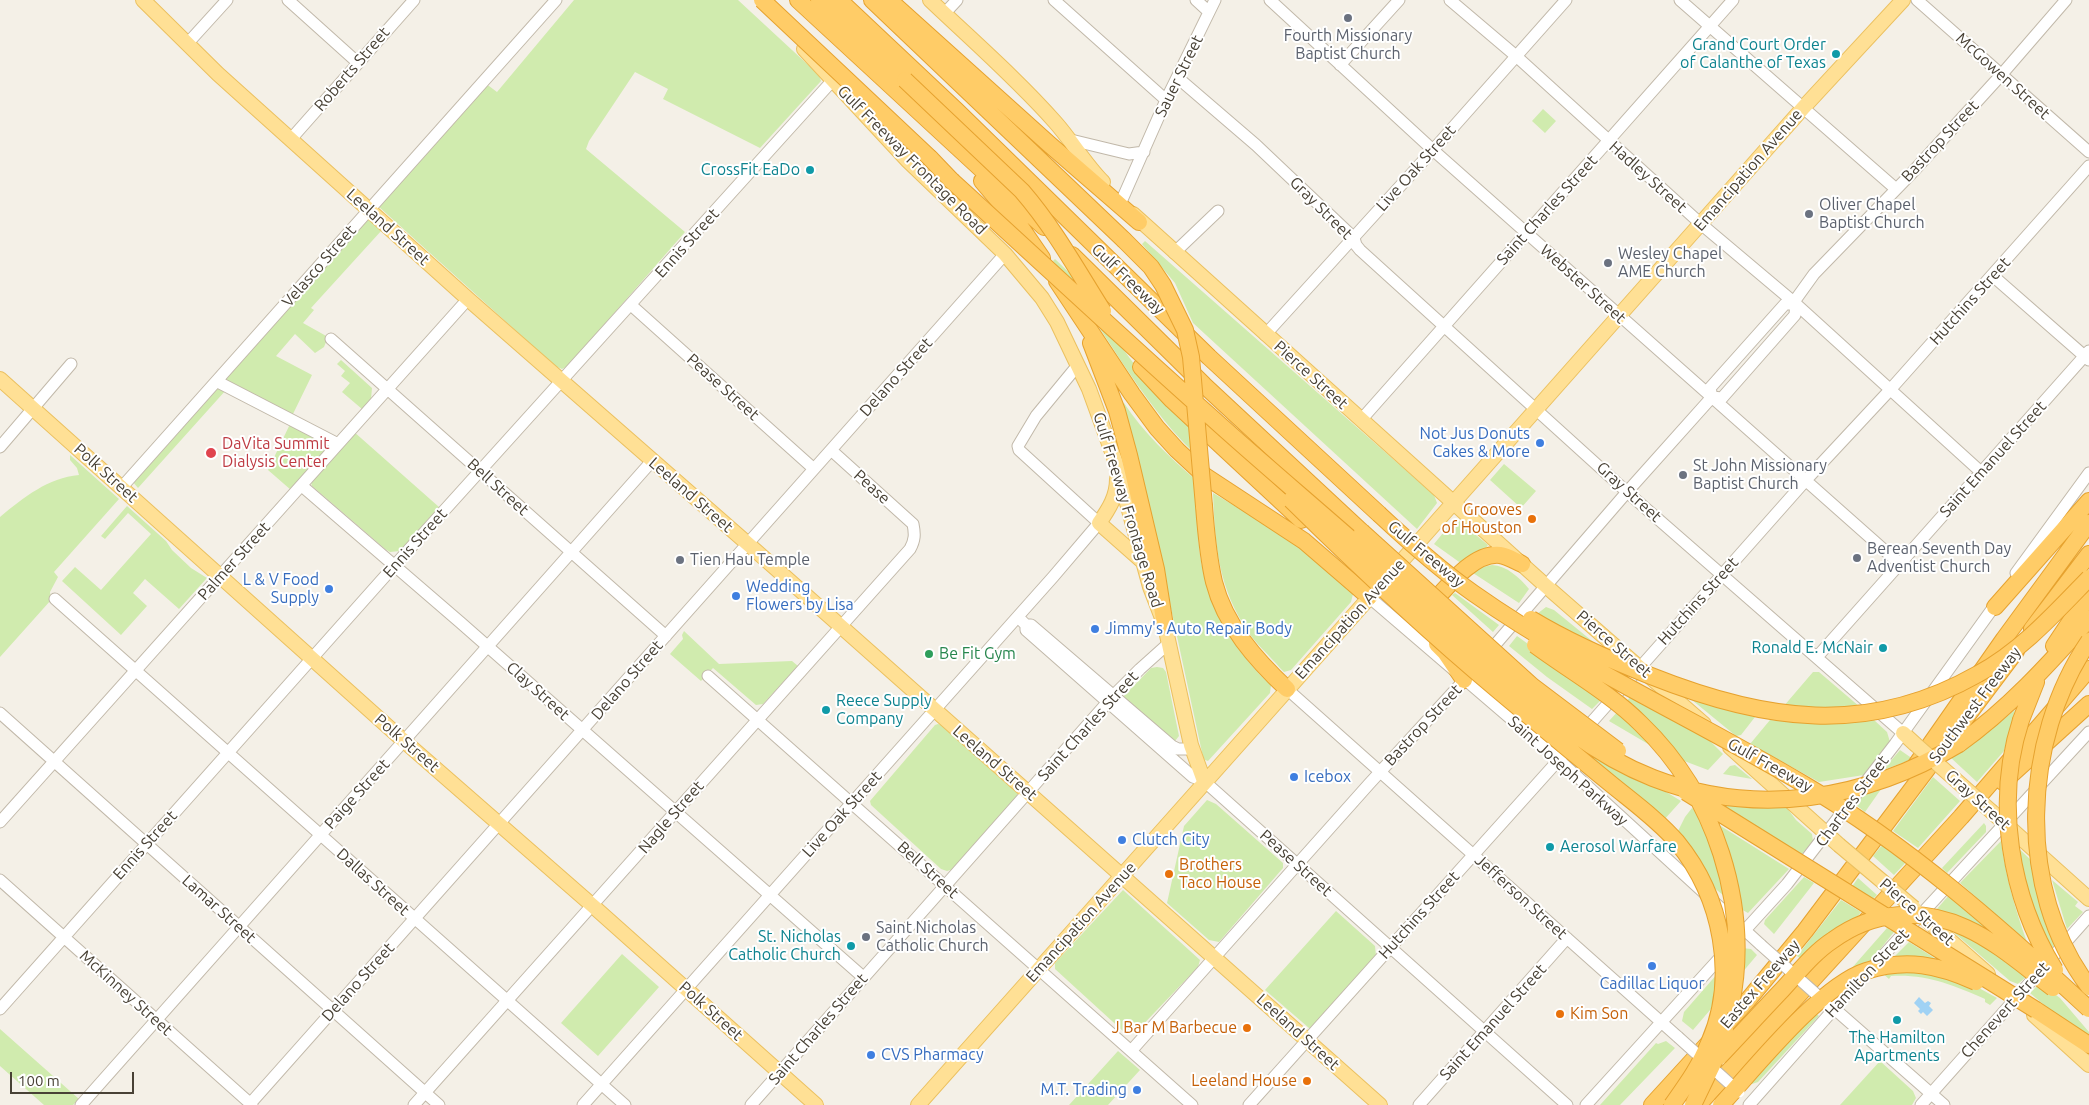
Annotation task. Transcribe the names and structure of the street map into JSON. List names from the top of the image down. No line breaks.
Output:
{"streets":{"highway":["Gulf Freeway","Southwest Freeway","Eastex Freeway"],"main road":["Gulf Freeway Frontage Road","Emancipation Avenue","Gray Street","Leeland Street","Pierce Street","Polk Street"],"street":["Roberts Street","Sauer Street","McGowen Street","Bastrop Street","Live Oak Street","Hadley Street","Saint Charles Street","Ennis Street","Velasco Street","Webster Street","Hutchins Street","Delano Street","Pease Street","Saint Emanuel Street","Bell Street","Pease","Palmer Street","Clay Street","Saint Joseph Parkway","Paige Street","Chartres Street","Nagle Street","Dallas Street","Jefferson Street","Lamar Street","Hamilton Street","McKinney Street","Chenevert Street"]},"crossings":[["Roberts Street","Leeland Street"],["Sauer Street","Gray Street"],["McGowen Street","Bastrop Street"],["Bastrop Street","Hadley Street"],["Bastrop Street","Gray Street"],["Bastrop Street","Leeland Street"],["Bastrop Street","Webster Street"],["Bastrop Street","Pierce Street"],["Bastrop Street","Pease Street"],["Bastrop Street","Bell Street"],["Bastrop Street","Saint Joseph Parkway"],["Bastrop Street","Jefferson Street"],["Gulf Freeway Frontage Road","Emancipation Avenue"],["Gulf Freeway Frontage Road","Saint Charles Street"],["Gulf Freeway Frontage Road","Ennis Street"],["Gulf Freeway Frontage Road","Delano Street"],["Gulf Freeway Frontage Road","Pease Street"],["Live Oak Street","Hadley Street"],["Live Oak Street","Gray Street"],["Live Oak Street","Leeland Street"],["Live Oak Street","Webster Street"],["Live Oak Street","Pierce Street"],["Live Oak Street","Pease Street"],["Live Oak Street","Polk Street"],["Live Oak Street","Bell Street"],["Live Oak Street","Clay Street"],["Live Oak Street","Dallas Street"],["Emancipation Avenue","Hadley Street"],["Emancipation Avenue","Gray Street"],["Emancipation Avenue","Leeland Street"],["Emancipation Avenue","Gulf Freeway"],["Emancipation Avenue","Webster Street"],["Emancipation Avenue","Pierce Street"],["Emancipation Avenue","Pease Street"],["Emancipation Avenue","Bell Street"],["Emancipation Avenue","Saint Joseph Parkway"],["Emancipation Avenue","Jefferson Street"],["Hadley Street","Saint Charles Street"],["Hadley Street","Hutchins Street"],["Hadley Street","Saint Emanuel Street"],["Gray Street","Saint Charles Street"],["Gray Street","Hutchins Street"],["Gray Street","Saint Emanuel Street"],["Gray Street","Chartres Street"],["Gray Street","Hamilton Street"],["Saint Charles Street","Leeland Street"],["Saint Charles Street","Webster Street"],["Saint Charles Street","Pierce Street"],["Saint Charles Street","Pease Street"],["Saint Charles Street","Polk Street"],["Saint Charles Street","Bell Street"],["Saint Charles Street","Clay Street"],["Leeland Street","Ennis Street"],["Leeland Street","Velasco Street"],["Leeland Street","Hutchins Street"],["Leeland Street","Delano Street"],["Leeland Street","Palmer Street"],["Leeland Street","Paige Street"],["Leeland Street","Nagle Street"],["Ennis Street","Pease Street"],["Ennis Street","Polk Street"],["Ennis Street","Bell Street"],["Ennis Street","Clay Street"],["Ennis Street","Dallas Street"],["Ennis Street","Lamar Street"],["Ennis Street","McKinney Street"],["Velasco Street","Polk Street"],["Gulf Freeway","Saint Joseph Parkway"],["Webster Street","Hutchins Street"],["Webster Street","Saint Emanuel Street"],["Hutchins Street","Pierce Street"],["Hutchins Street","Pease Street"],["Hutchins Street","Saint Joseph Parkway"],["Hutchins Street","Jefferson Street"],["Pierce Street","Chartres Street"],["Pierce Street","Hamilton Street"],["Pierce Street","Chenevert Street"],["Delano Street","Pease Street"],["Delano Street","Polk Street"],["Delano Street","Bell Street"],["Delano Street","Pease"],["Delano Street","Clay Street"],["Delano Street","Dallas Street"],["Delano Street","Lamar Street"],["Delano Street","McKinney Street"],["Pease Street","Saint Emanuel Street"],["Saint Emanuel Street","Jefferson Street"],["Polk Street","Palmer Street"],["Polk Street","Paige Street"],["Polk Street","Nagle Street"],["Bell Street","Palmer Street"],["Bell Street","Paige Street"],["Bell Street","Nagle Street"],["Pease","Nagle Street"],["Palmer Street","Clay Street"],["Palmer Street","Dallas Street"],["Palmer Street","Lamar Street"],["Clay Street","Paige Street"],["Clay Street","Nagle Street"],["Southwest Freeway","Eastex Freeway"],["Saint Joseph Parkway","Chartres Street"],["Saint Joseph Parkway","Hamilton Street"],["Saint Joseph Parkway","Chenevert Street"],["Paige Street","Dallas Street"],["Paige Street","Lamar Street"],["Paige Street","McKinney Street"],["Chartres Street","Jefferson Street"],["Nagle Street","Dallas Street"],["Nagle Street","Lamar Street"],["Jefferson Street","Hamilton Street"]],"places":["Fourth Missionary Baptist Church","Grand Court Order of Calanthe of Texas","CrossFit EaDo","Oliver Chapel Baptist Church","Wesley Chapel AME Church","Not Jus Donuts Cakes & More","DaVita Summit Dialysis Center","St John Missionary Baptist Church","Grooves of Houston","Berean Seventh Day Adventist Church","Tien Hau Temple","L & V Food Supply","Wedding Flowers by Lisa","Jimmy's Auto Repair Body","Ronald E. McNair","Be Fit Gym","Reece Supply Company","Icebox","Clutch City","Aerosol Warfare","Brothers Taco House","Saint Nicholas Catholic Church","St. Nicholas Catholic Church","Cadillac Liquor","Kim Son","The Hamilton Apartments","J Bar M Barbecue","CVS Pharmacy","Leeland House","M.T. Trading"],"scale_bar":"100 m"}
